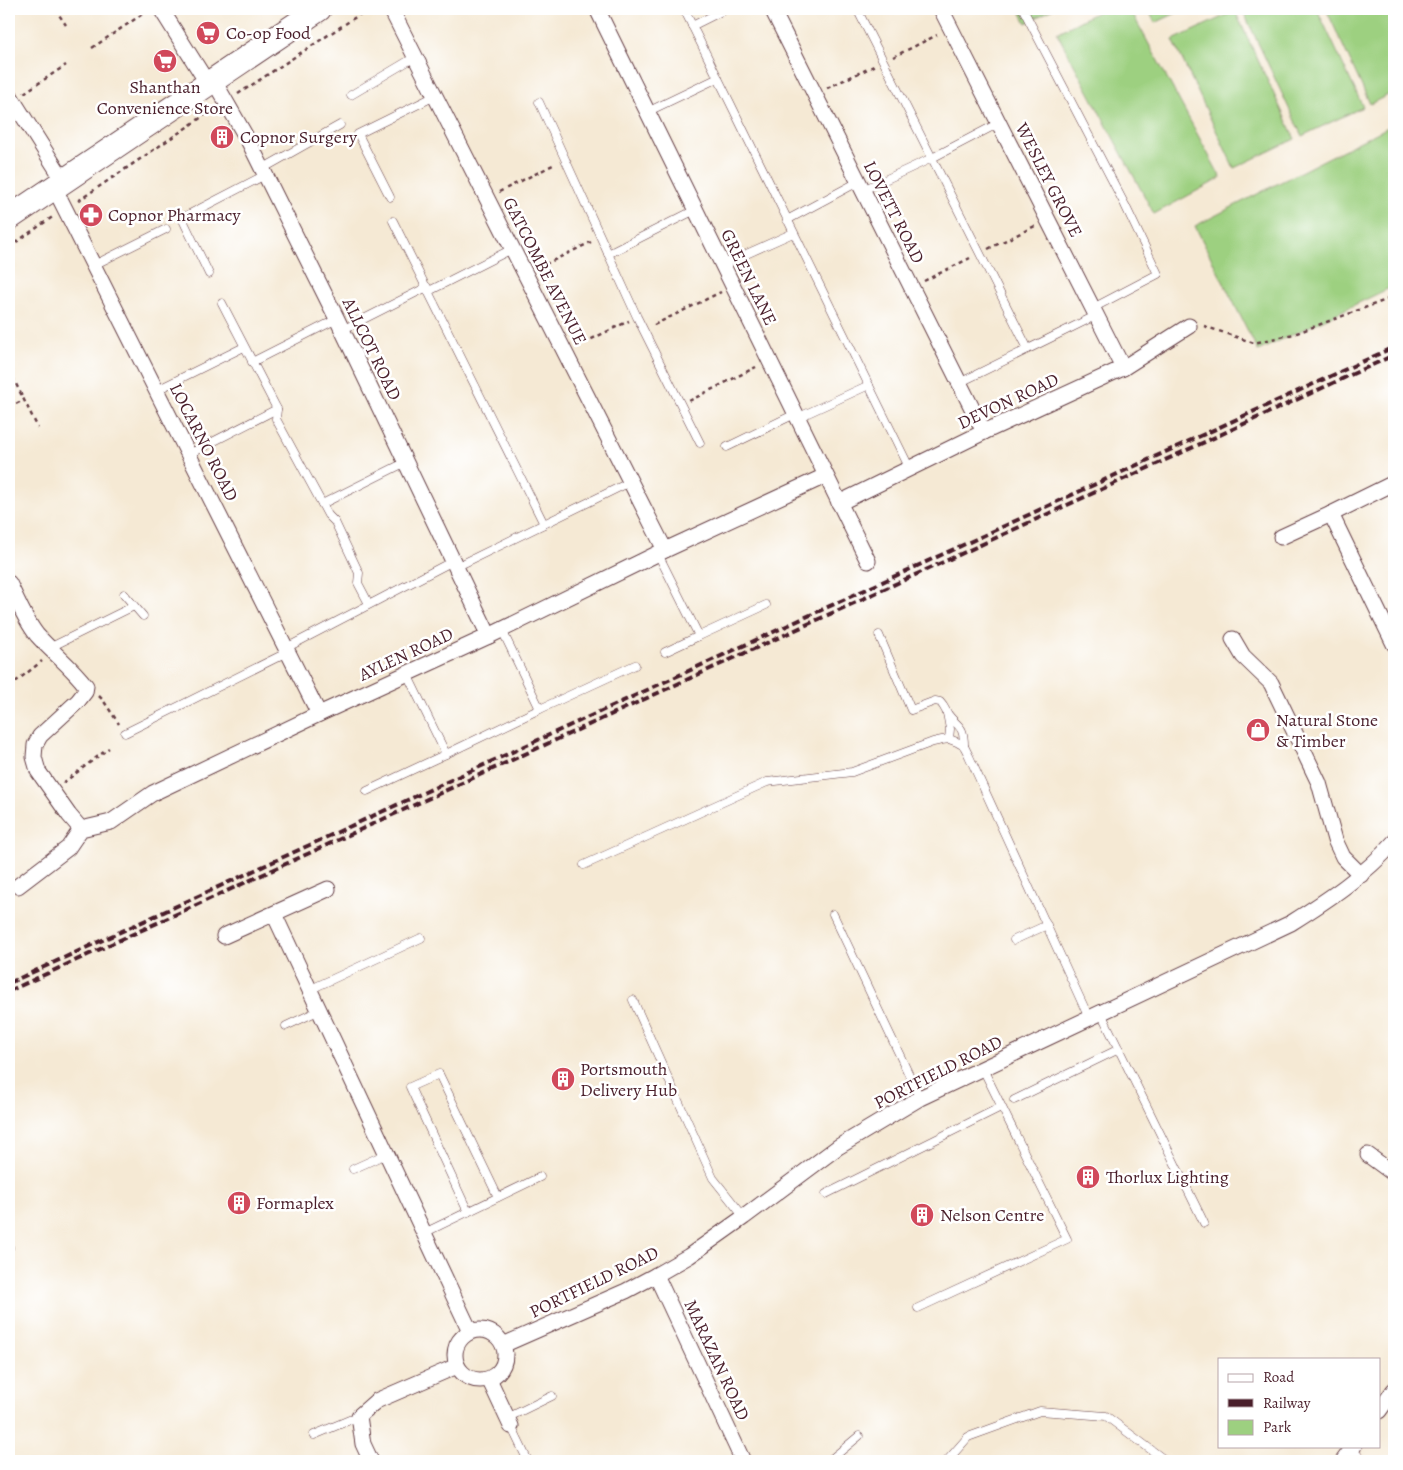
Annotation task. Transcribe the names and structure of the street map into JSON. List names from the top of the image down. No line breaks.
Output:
{"streets":{"street":["WESLEY GROVE","LOVETT ROAD","GATCOMBE AVENUE","GREEN LANE","ALLCOT ROAD","DEVON ROAD","LOCARNO ROAD","AYLEN ROAD","PORTFIELD ROAD","MARAZAN ROAD"]},"crossings":[["WESLEY GROVE","DEVON ROAD"],["LOVETT ROAD","DEVON ROAD"],["GATCOMBE AVENUE","AYLEN ROAD"],["GREEN LANE","DEVON ROAD"],["GREEN LANE","AYLEN ROAD"],["ALLCOT ROAD","AYLEN ROAD"],["LOCARNO ROAD","AYLEN ROAD"],["PORTFIELD ROAD","MARAZAN ROAD"]],"places":{"supermarket":["Co-op Food","Shanthan Convenience Store"],"building":["Copnor Surgery","Portsmouth Delivery Hub","Thorlux Lighting","Formaplex","Nelson Centre"],"pharmacy":["Copnor Pharmacy"],"shop":["Natural Stone & Timber"]},"legend":["Road","Railway","Park"]}
